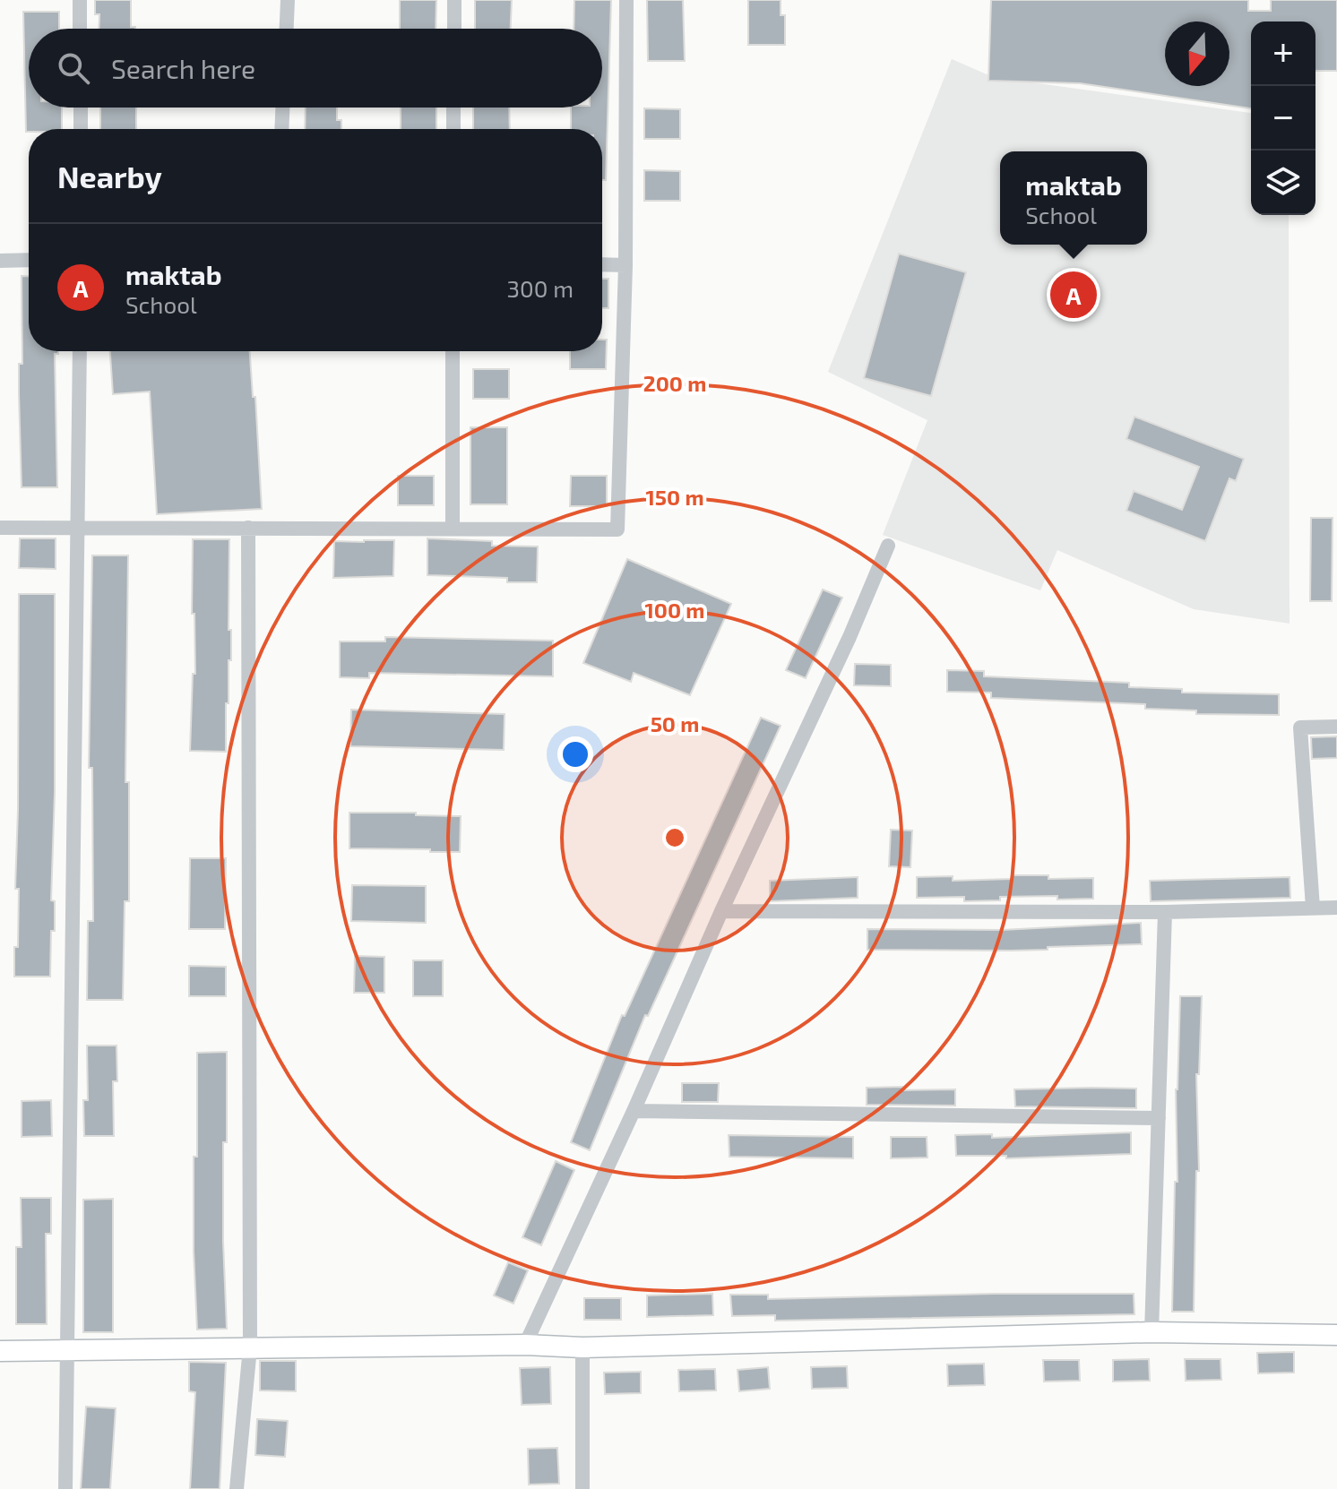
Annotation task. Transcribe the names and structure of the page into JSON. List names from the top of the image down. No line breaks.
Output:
{"north":"bottom","page":{"map_buttons":["+","−"],"search":"Search here","heading":"Nearby","popup":["maktab","School"],"list":[{"mark":"A","name":"maktab","note":"School","value":"300 m"}],"pins":"A"},"rings":["200 m","150 m","100 m","50 m"]}
